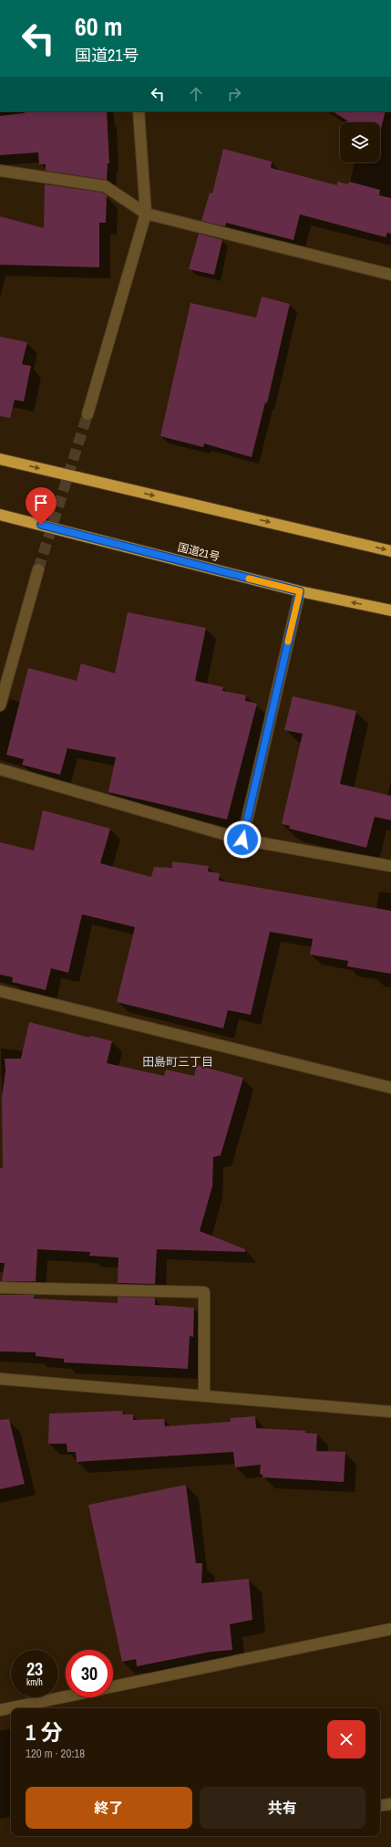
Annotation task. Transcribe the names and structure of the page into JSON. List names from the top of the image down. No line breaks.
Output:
{"streets":{"highway":["国道21号"]},"districts":["田島町三丁目"],"page":{"turn":["60 m","国道21号"],"speed":"23 km/h","limit":"30","heading":["1 分","120 m · 20:18"],"buttons":["終了","共有"]}}
